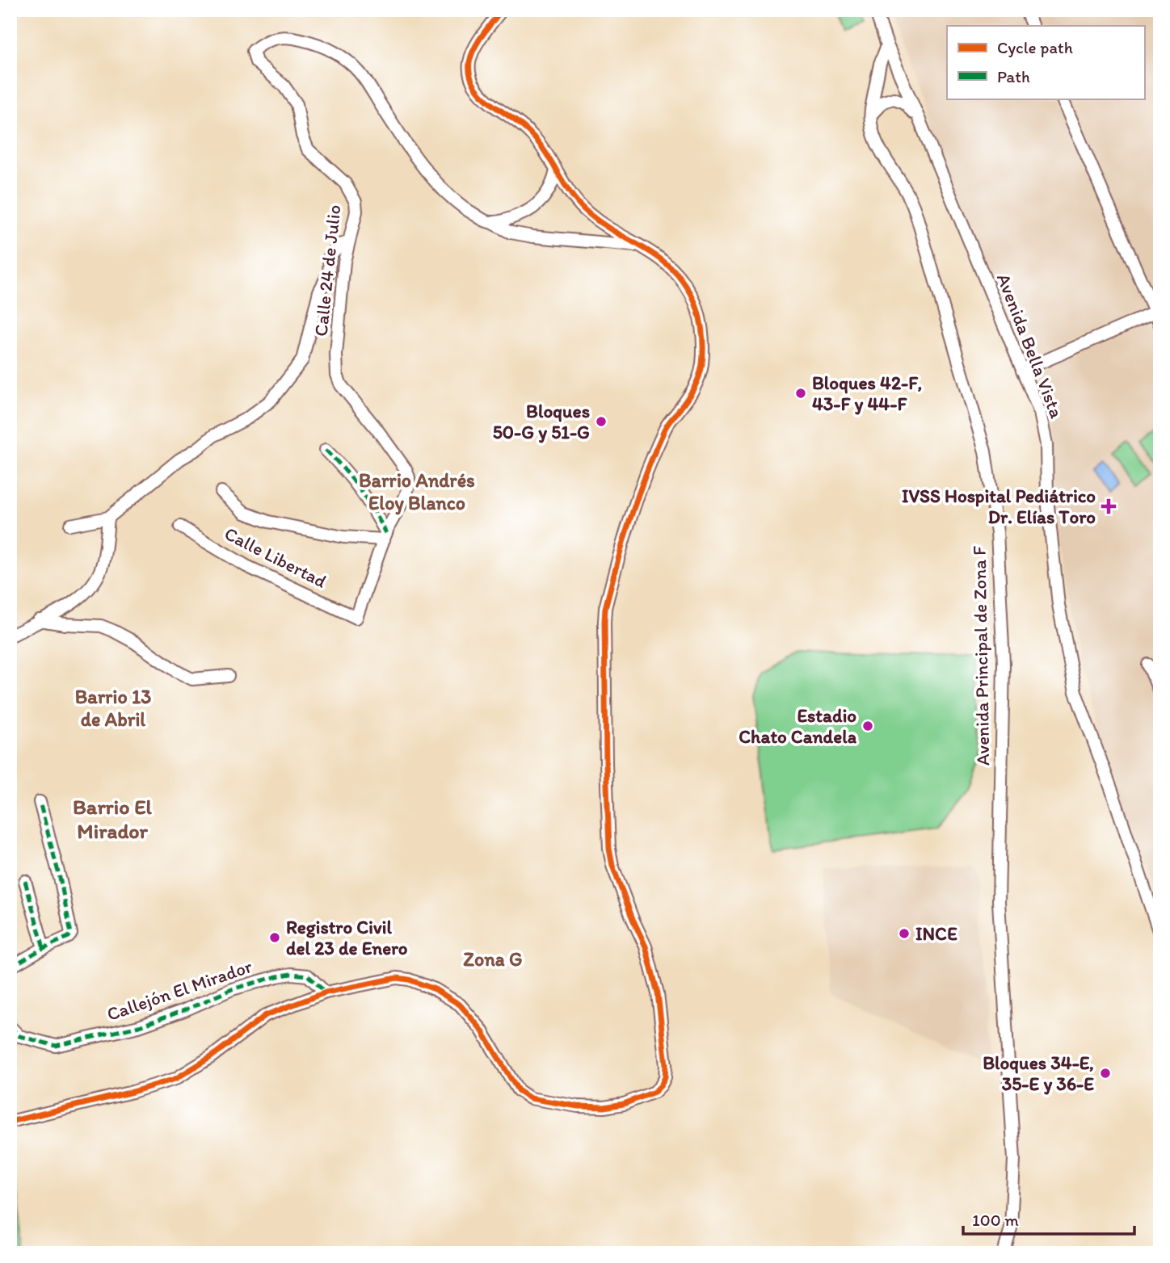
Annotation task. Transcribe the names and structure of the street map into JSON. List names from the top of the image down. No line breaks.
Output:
{"streets":{"street":["Calle 24 de Julio","Avenida Bella Vista","Calle Libertad","Avenida Principal de Zona F","Callejón El Mirador"]},"crossings":[["Calle 24 de Julio","Calle Libertad"],["Avenida Bella Vista","Avenida Principal de Zona F"]],"districts":["Barrio Andrés Eloy Blanco","Barrio 13 de Abril","Barrio El Mirador","Zona G"],"places":{"other":["Bloques 42-F, 43-F y 44-F","Bloques 50-G y 51-G","Estadio Chato Candela","INCE","Registro Civil del 23 de Enero","Bloques 34-E, 35-E y 36-E"],"health":["IVSS Hospital Pediátrico Dr. Elías Toro"]},"legend":["Cycle path","Path"],"scale_bar":"100 m"}
